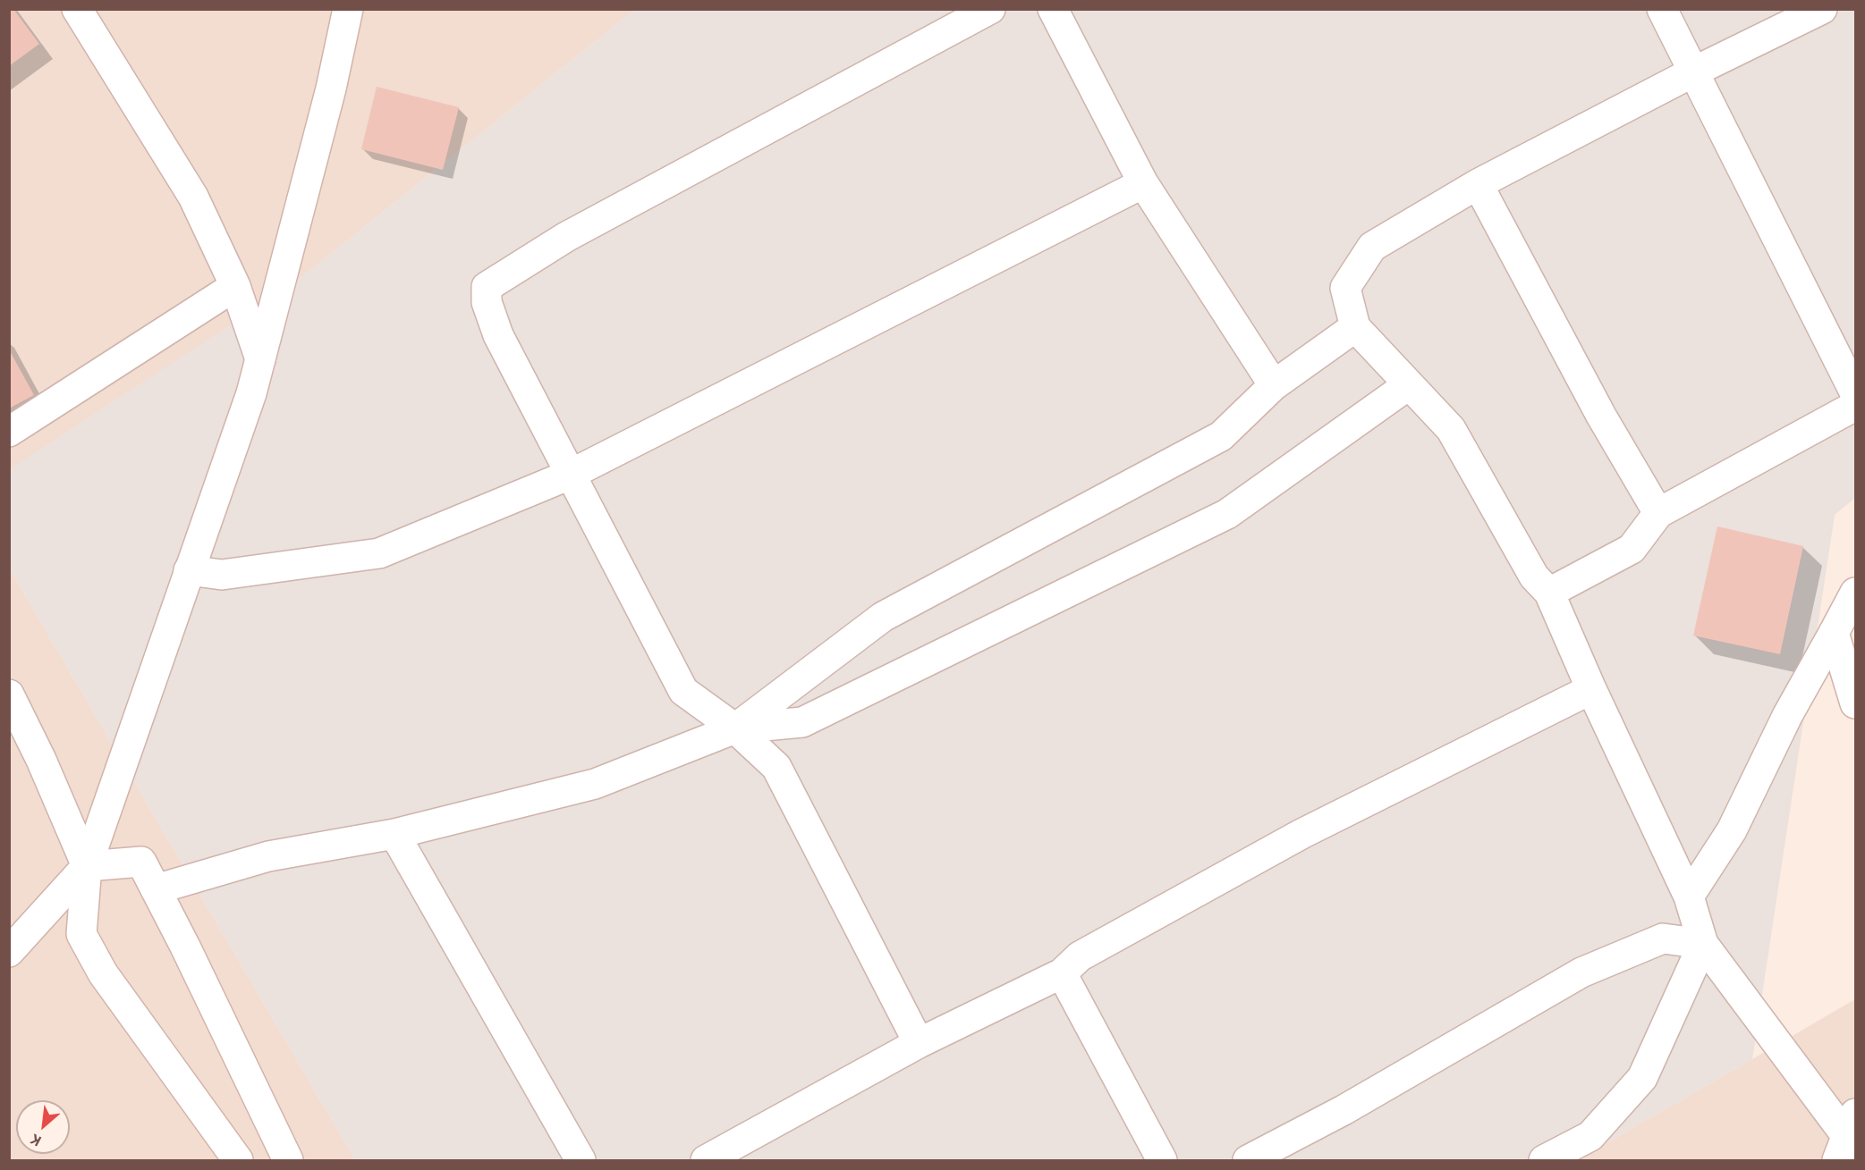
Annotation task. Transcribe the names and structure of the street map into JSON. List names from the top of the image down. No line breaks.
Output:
{"north":"bottom left"}
